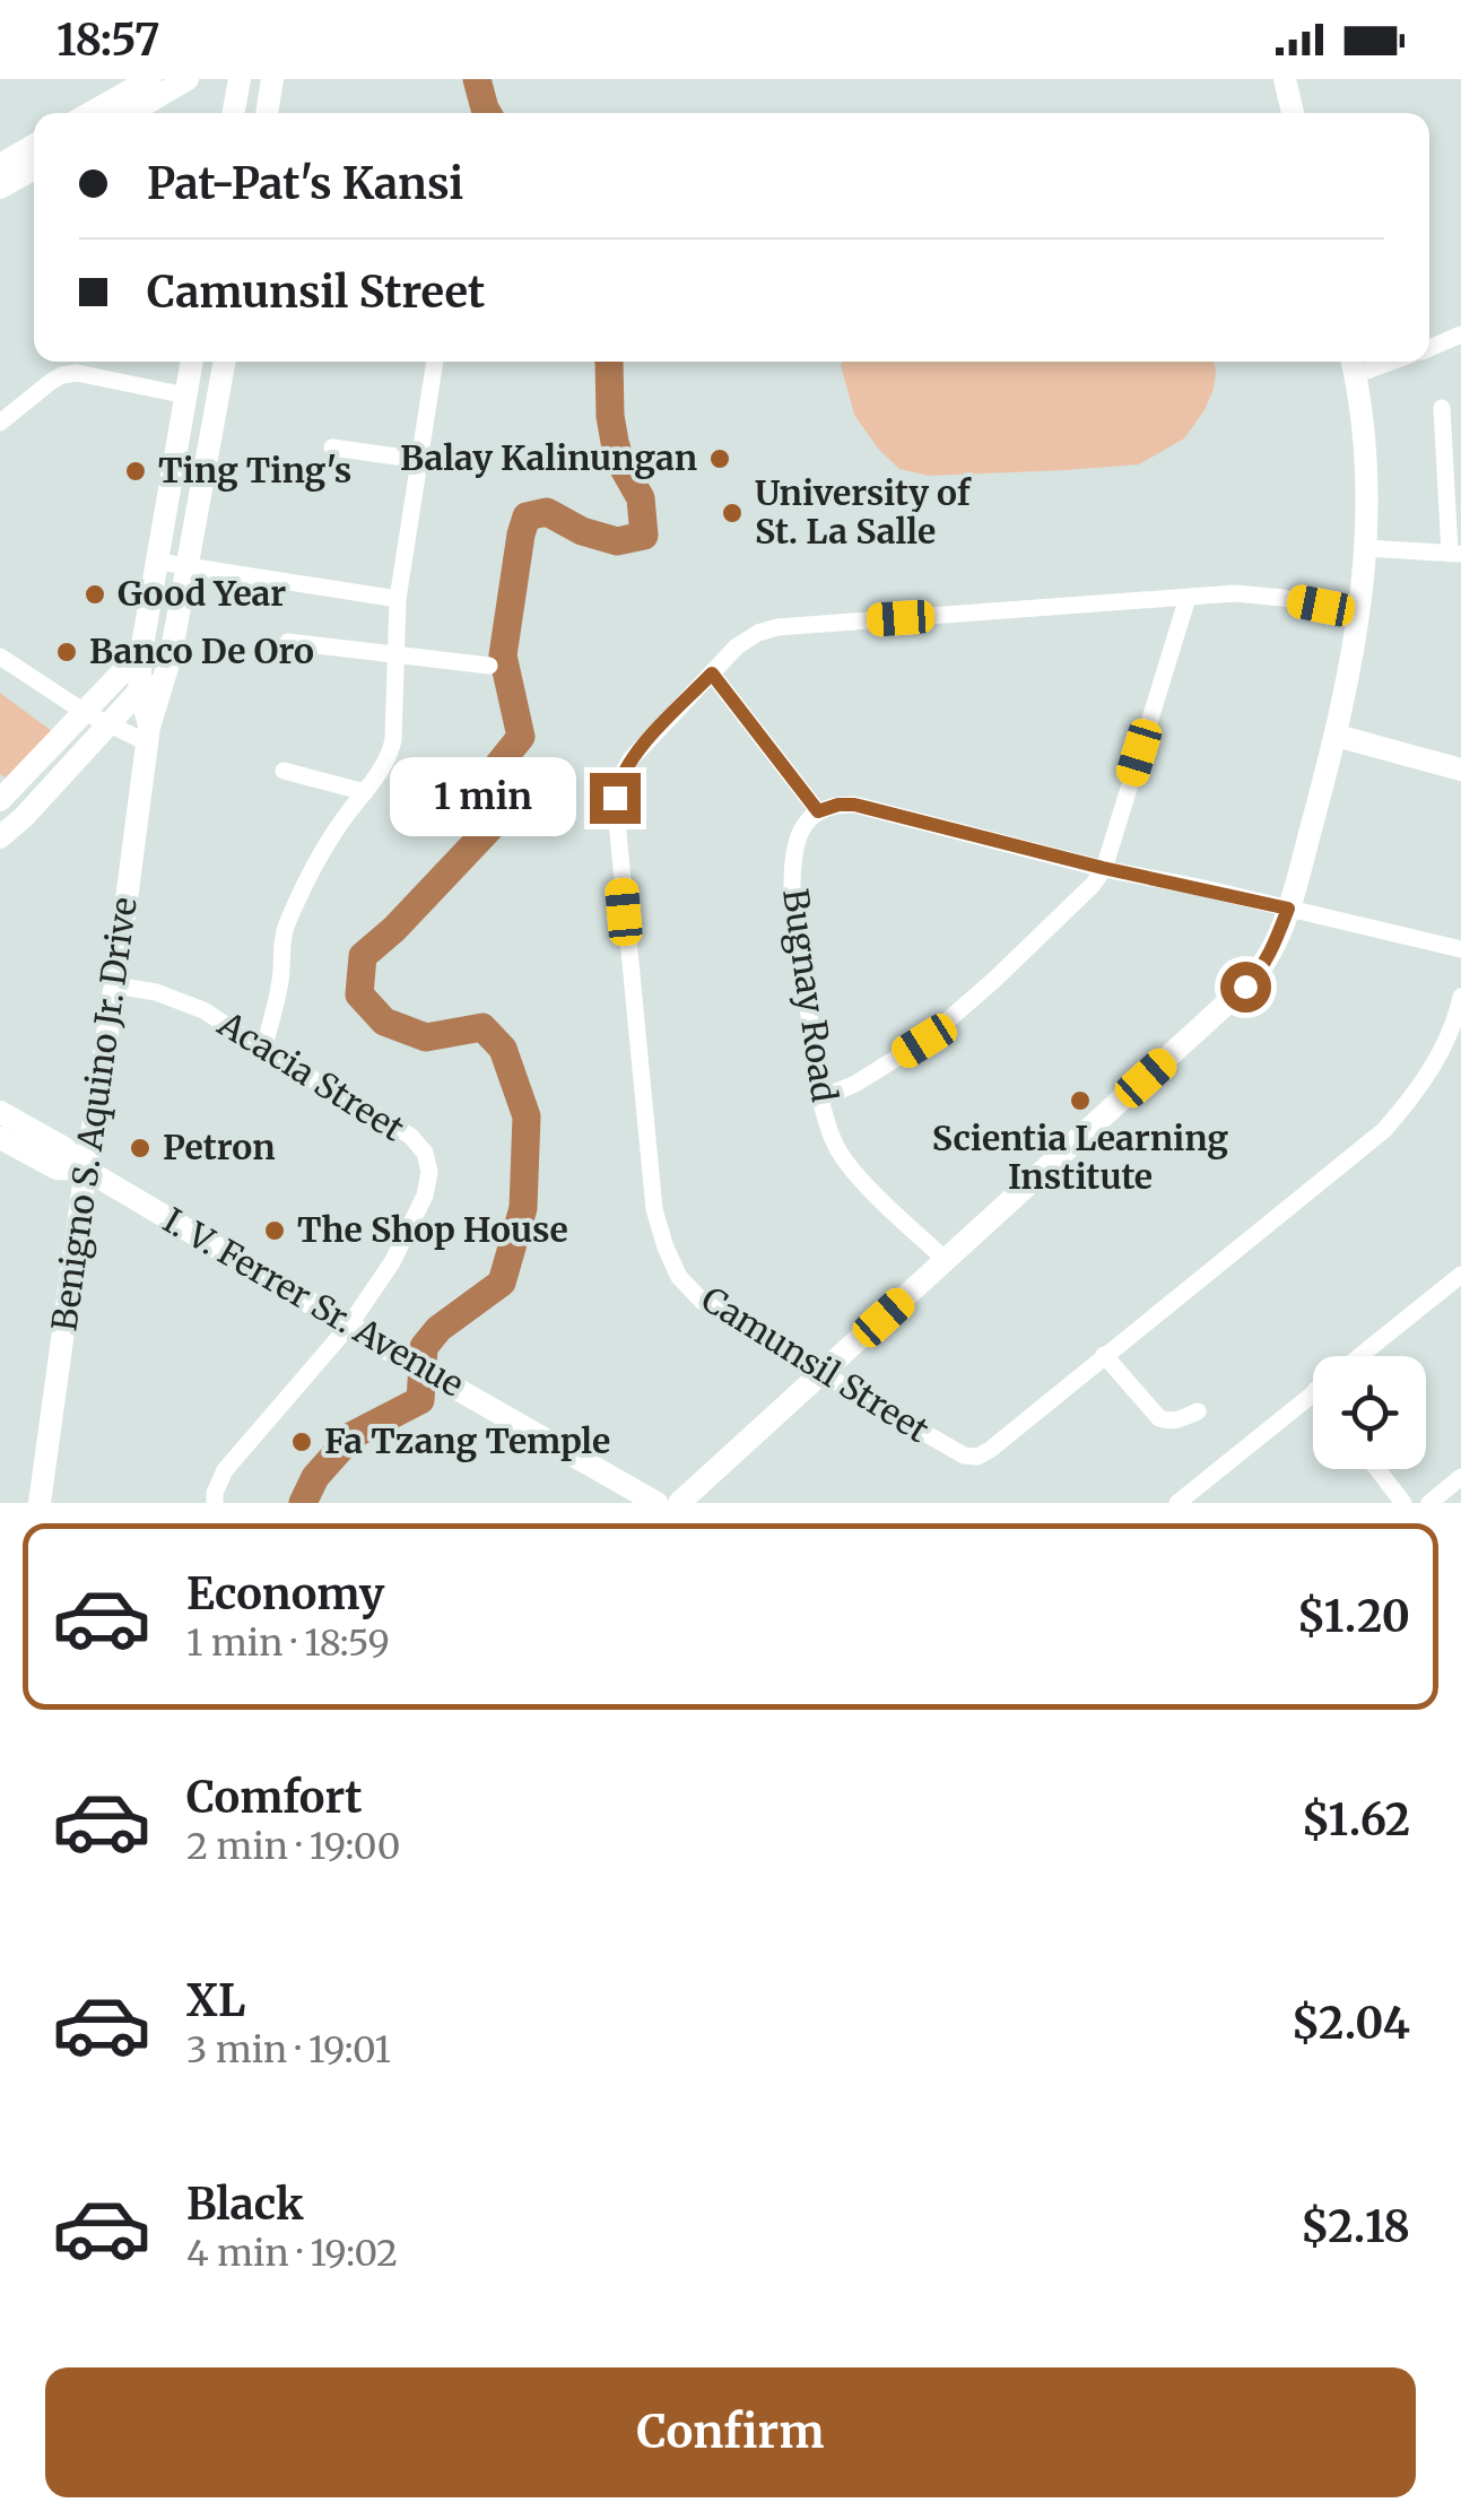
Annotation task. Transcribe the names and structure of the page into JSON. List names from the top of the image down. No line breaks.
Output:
{"streets":{"main road":["Benigno S. Aquino Jr. Drive","I. V. Ferrer Sr. Avenue"],"street":["Bugnay Road","Acacia Street","Camunsil Street"]},"crossings":[["Acacia Street","Benigno S. Aquino Jr. Drive"],["Acacia Street","I. V. Ferrer Sr. Avenue"],["Benigno S. Aquino Jr. Drive","I. V. Ferrer Sr. Avenue"]],"places":["Balay Kalinungan","Ting Ting's","University of St. La Salle","Good Year","Banco De Oro","Scientia Learning Institute","Petron","The Shop House","Fa Tzang Temple"],"page":{"status":"18:57","banner":["Pat-Pat's Kansi","Camunsil Street"],"bubble":"1 min","list":[{"name":"Economy","note":"1 min · 18:59","value":"$1.20"},{"name":"Comfort","note":"2 min · 19:00","value":"$1.62"},{"name":"XL","note":"3 min · 19:01","value":"$2.04"},{"name":"Black","note":"4 min · 19:02","value":"$2.18"}],"buttons":"Confirm"}}
